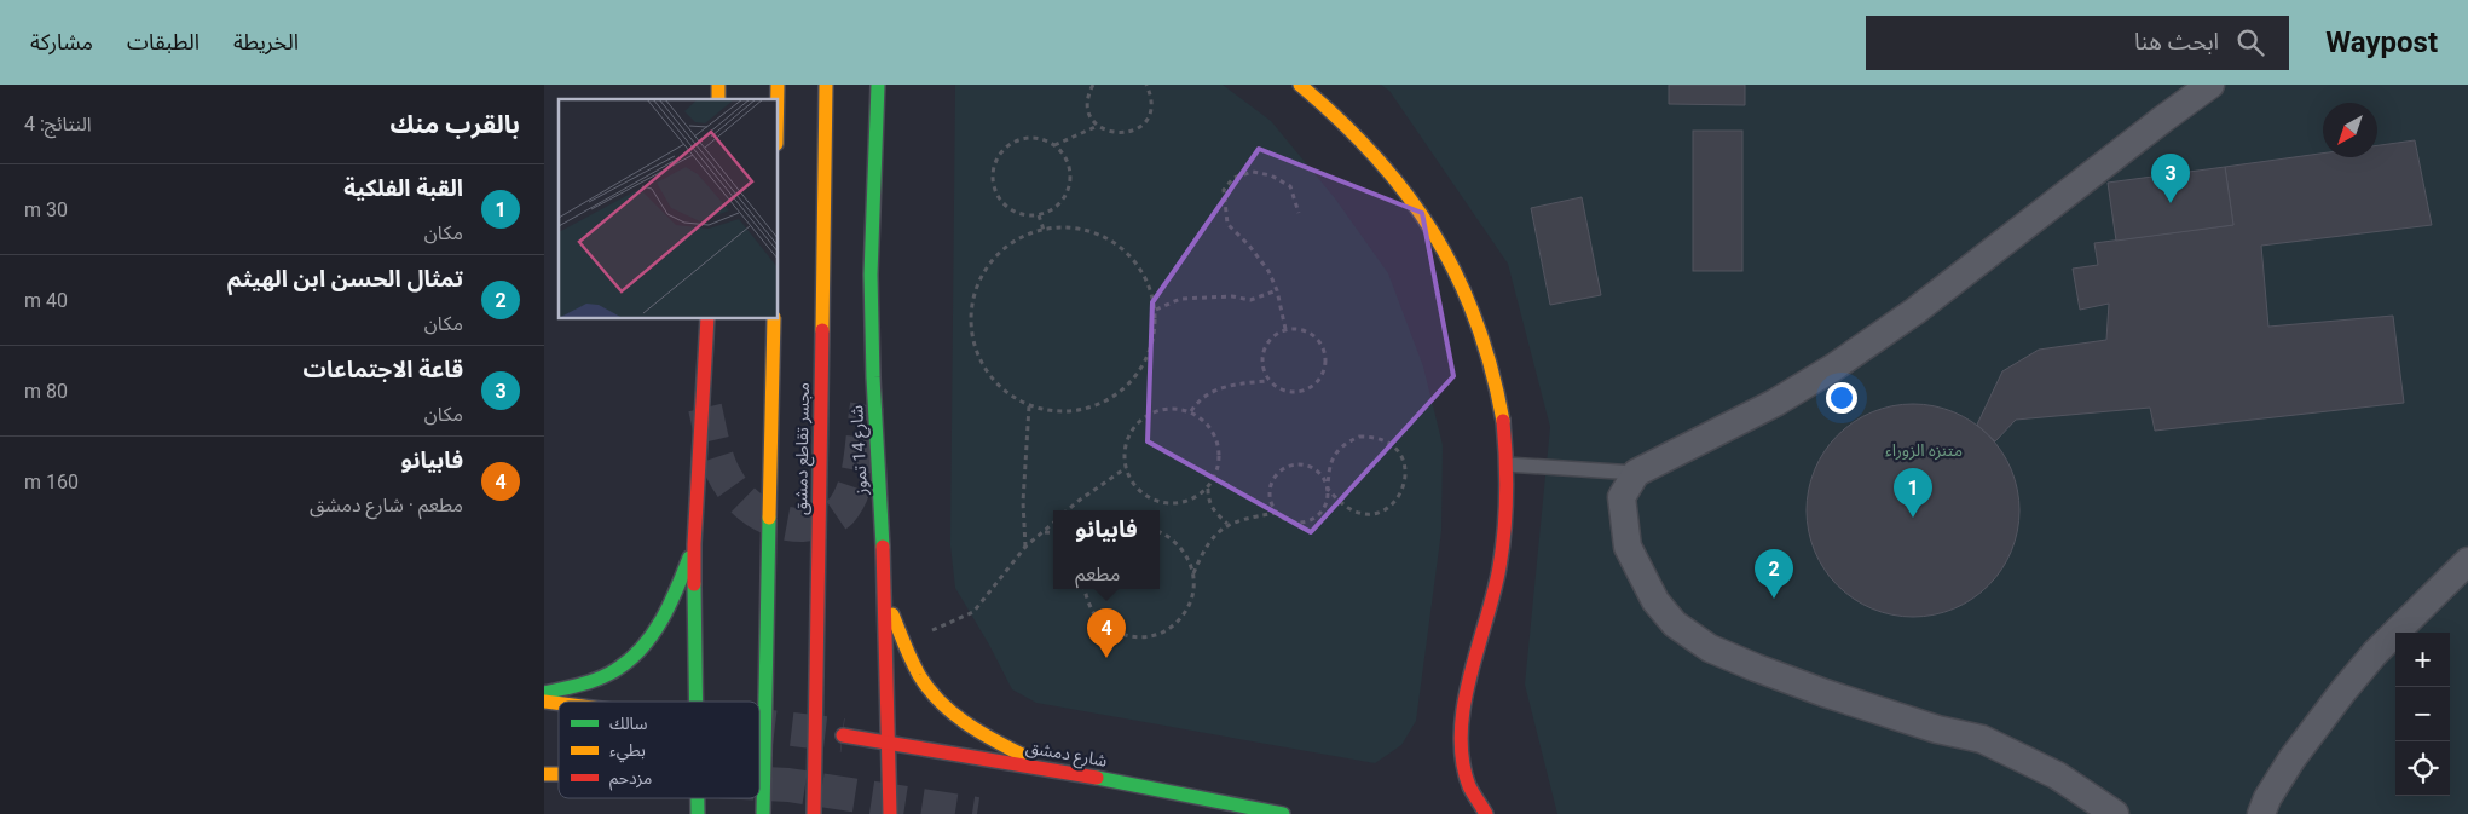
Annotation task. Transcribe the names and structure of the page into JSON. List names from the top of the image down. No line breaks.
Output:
{"streets":{"main road":["مجسر تقاطع دمشق","شارع 14 تموز","شارع دمشق"]},"crossings":[["شارع 14 تموز","شارع دمشق"]],"parks":["متنزه الزوراء"],"legend":["سالك","بطيء","مزدحم"],"north":"bottom left","page":{"header":"Waypost","search":"ابحث هنا","nav":["الخريطة","الطبقات","مشاركة"],"heading":["بالقرب منك","النتائج: 4"],"pins":["3","1","2","4"],"list":[{"mark":"1","name":"القبة الفلكية","note":"مكان","value":"30 m"},{"mark":"2","name":"تمثال الحسن ابن الهيثم","note":"مكان","value":"40 m"},{"mark":"3","name":"قاعة الاجتماعات","note":"مكان","value":"80 m"},{"mark":"4","name":"فابيانو","note":"مطعم · شارع دمشق","value":"160 m"}],"popup":["فابيانو","مطعم"],"map_buttons":["+","−"]}}
